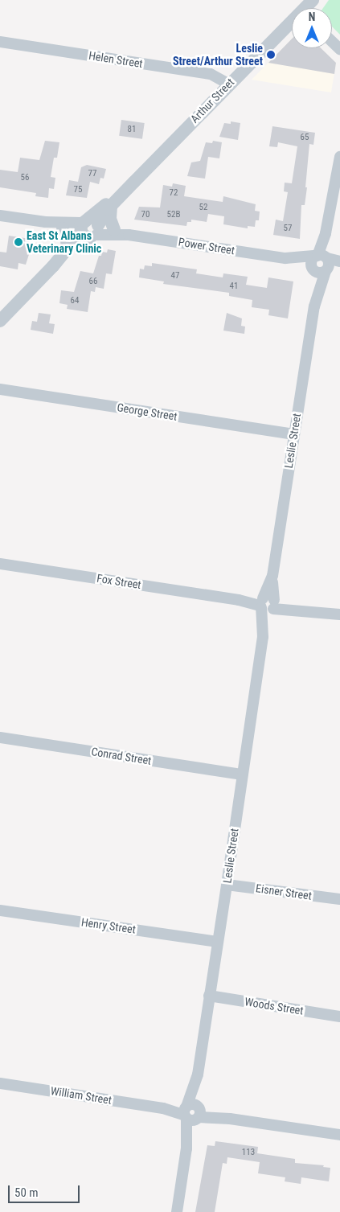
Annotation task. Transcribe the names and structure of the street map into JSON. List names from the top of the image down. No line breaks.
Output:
{"streets":{"street":["Helen Street","Arthur Street","Power Street","George Street","Leslie Street","Fox Street","Conrad Street","Eisner Street","Henry Street","Woods Street","William Street"]},"crossings":[["Helen Street","Arthur Street"],["Arthur Street","Power Street"],["Power Street","Leslie Street"],["George Street","Leslie Street"],["Leslie Street","Fox Street"],["Leslie Street","Conrad Street"],["Leslie Street","Eisner Street"],["Leslie Street","Henry Street"],["Leslie Street","Woods Street"],["Leslie Street","William Street"]],"places":["Leslie Street/Arthur Street","East St Albans Veterinary Clinic"],"house_numbers":["81","65","77","56","75","72","52","70","52B","57","47","66","41","64","113"],"scale_bar":"50 m","north":"top"}
